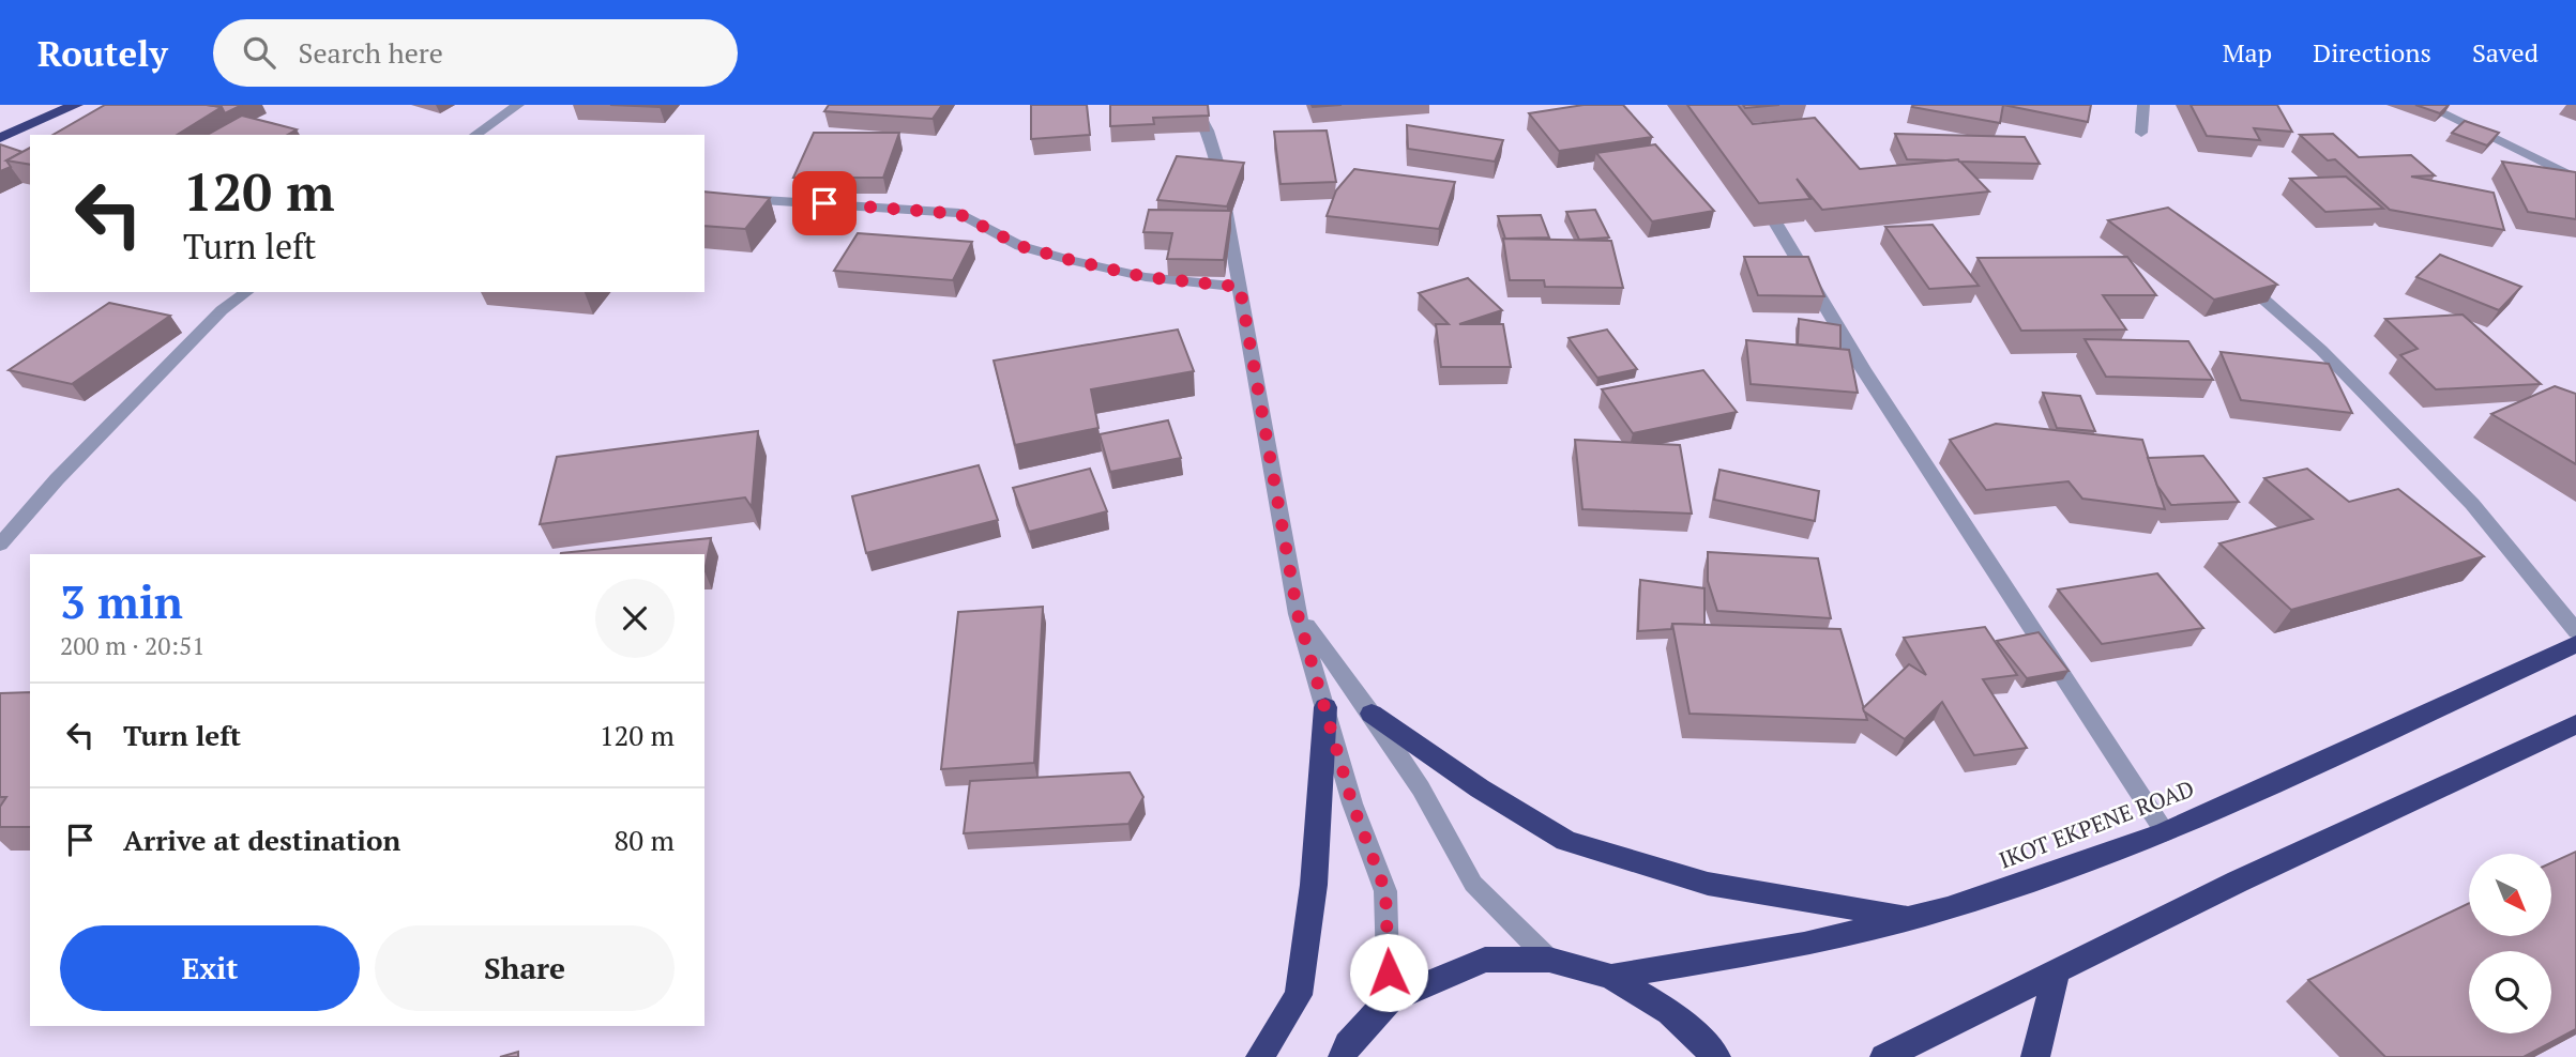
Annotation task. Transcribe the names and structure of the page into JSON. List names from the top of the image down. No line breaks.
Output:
{"streets":{"highway":["IKOT EKPENE ROAD"]},"north":"bottom right","page":{"header":"Routely","search":"Search here","nav":["Map","Directions","Saved"],"turn":["120 m","Turn left"],"heading":["3 min","200 m · 20:51"],"list":[{"name":"Turn left","value":"120 m"},{"name":"Arrive at destination","value":"80 m"}],"buttons":["Exit","Share"]}}
